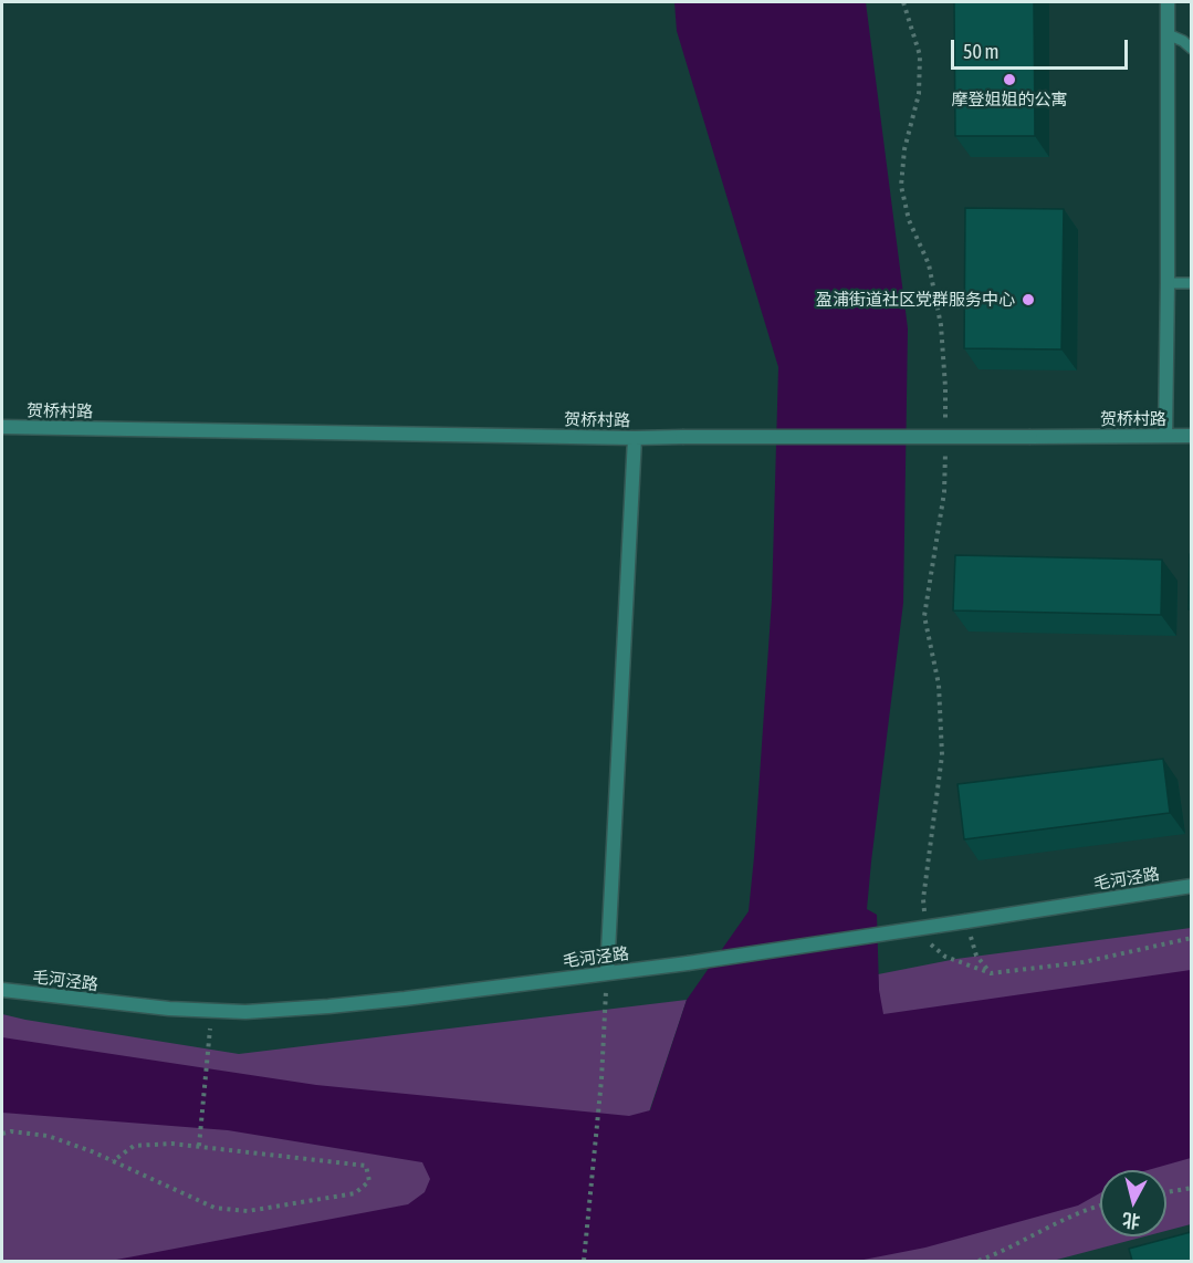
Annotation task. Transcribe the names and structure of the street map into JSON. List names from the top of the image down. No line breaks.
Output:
{"streets":{"street":["贺桥村路","毛河泾路"]},"places":["摩登姐姐的公寓","盈浦街道社区党群服务中心"],"scale_bar":"50 m","north":"bottom"}
